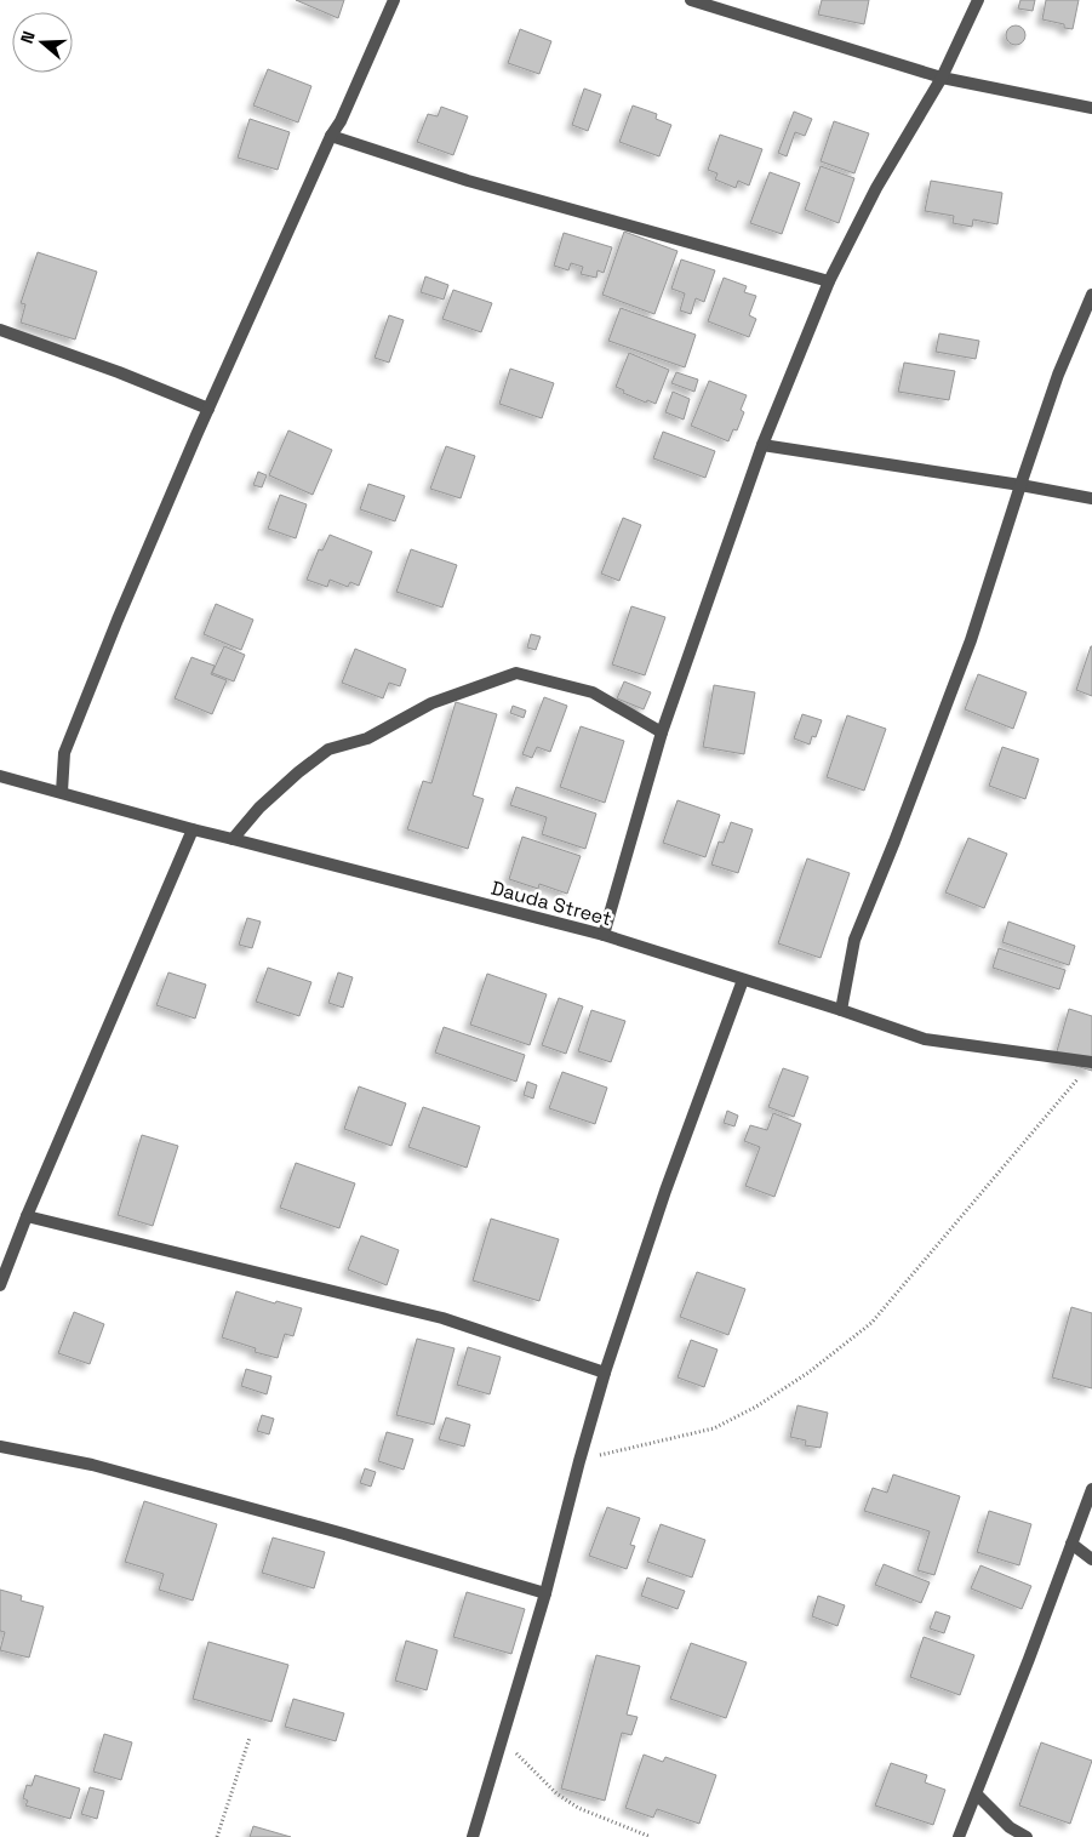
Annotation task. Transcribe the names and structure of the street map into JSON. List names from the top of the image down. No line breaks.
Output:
{"streets":{"street":["Dauda Street"]},"north":"left"}
